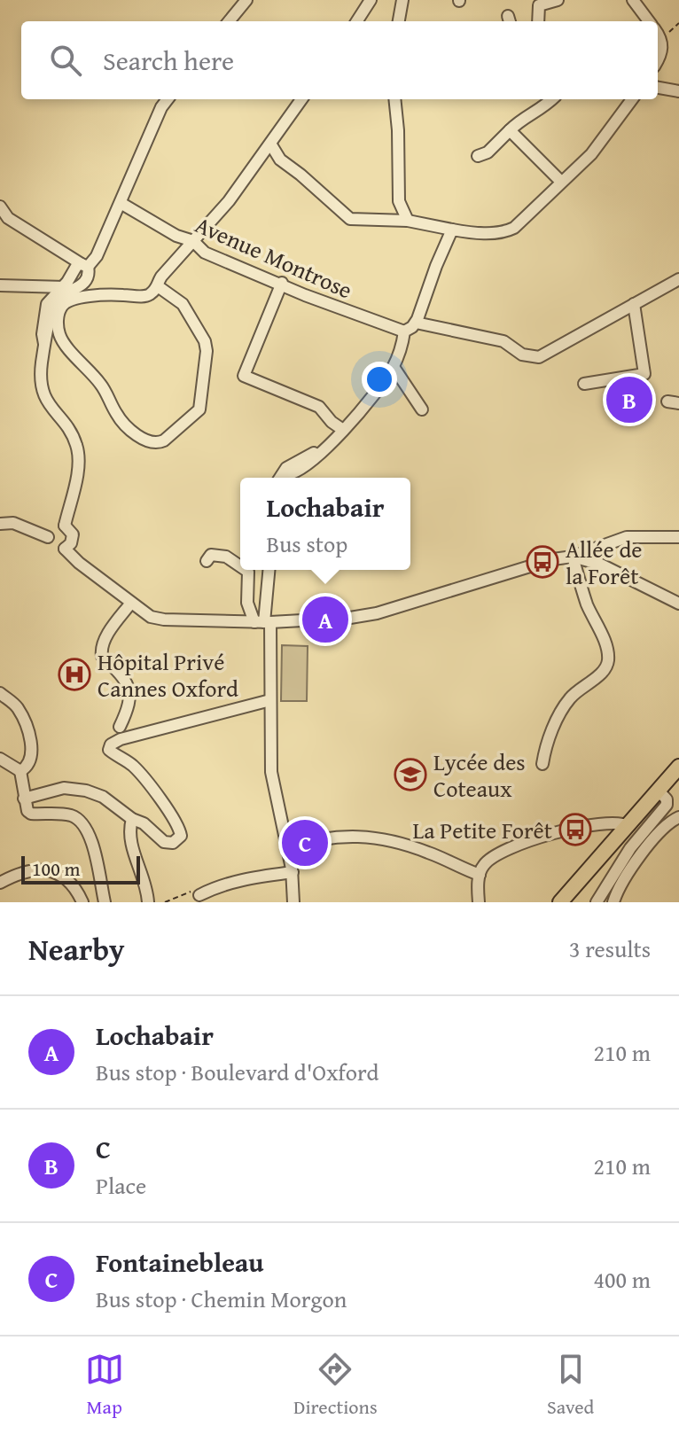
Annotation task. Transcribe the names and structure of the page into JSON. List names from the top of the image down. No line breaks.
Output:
{"streets":{"street":["Avenue Montrose"]},"places":{"bus stop":["Allée de la Forêt","La Petite Forêt"],"hospital":["Hôpital Privé Cannes Oxford"],"school or university":["Lycée des Coteaux"]},"scale_bar":"100 m","page":{"search":"Search here","pins":["B","A","C"],"popup":["Lochabair","Bus stop"],"scale":"100 m","heading":["Nearby","3 results"],"list":[{"mark":"A","name":"Lochabair","note":"Bus stop · Boulevard d'Oxford","value":"210 m"},{"mark":"B","name":"C","note":"Place","value":"210 m"},{"mark":"C","name":"Fontainebleau","note":"Bus stop · Chemin Morgon","value":"400 m"}],"nav":["Map","Directions","Saved"]}}
